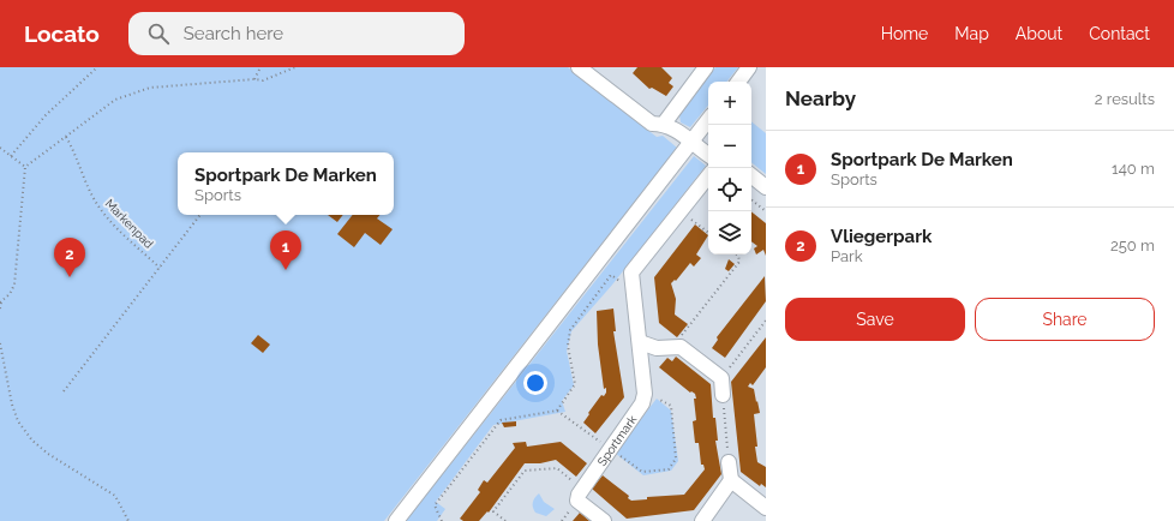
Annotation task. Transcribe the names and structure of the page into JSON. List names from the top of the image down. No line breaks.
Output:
{"streets":{"street":["Sportmark"],"path":["Markenpad"]},"page":{"header":"Locato","search":"Search here","nav":["Home","Map","About","Contact"],"heading":["Nearby","2 results"],"map_buttons":["+","−"],"list":[{"mark":"1","name":"Sportpark De Marken","note":"Sports","value":"140 m"},{"mark":"2","name":"Vliegerpark","note":"Park","value":"250 m"}],"popup":["Sportpark De Marken","Sports"],"pins":["1","2"],"buttons":["Save","Share"]}}
